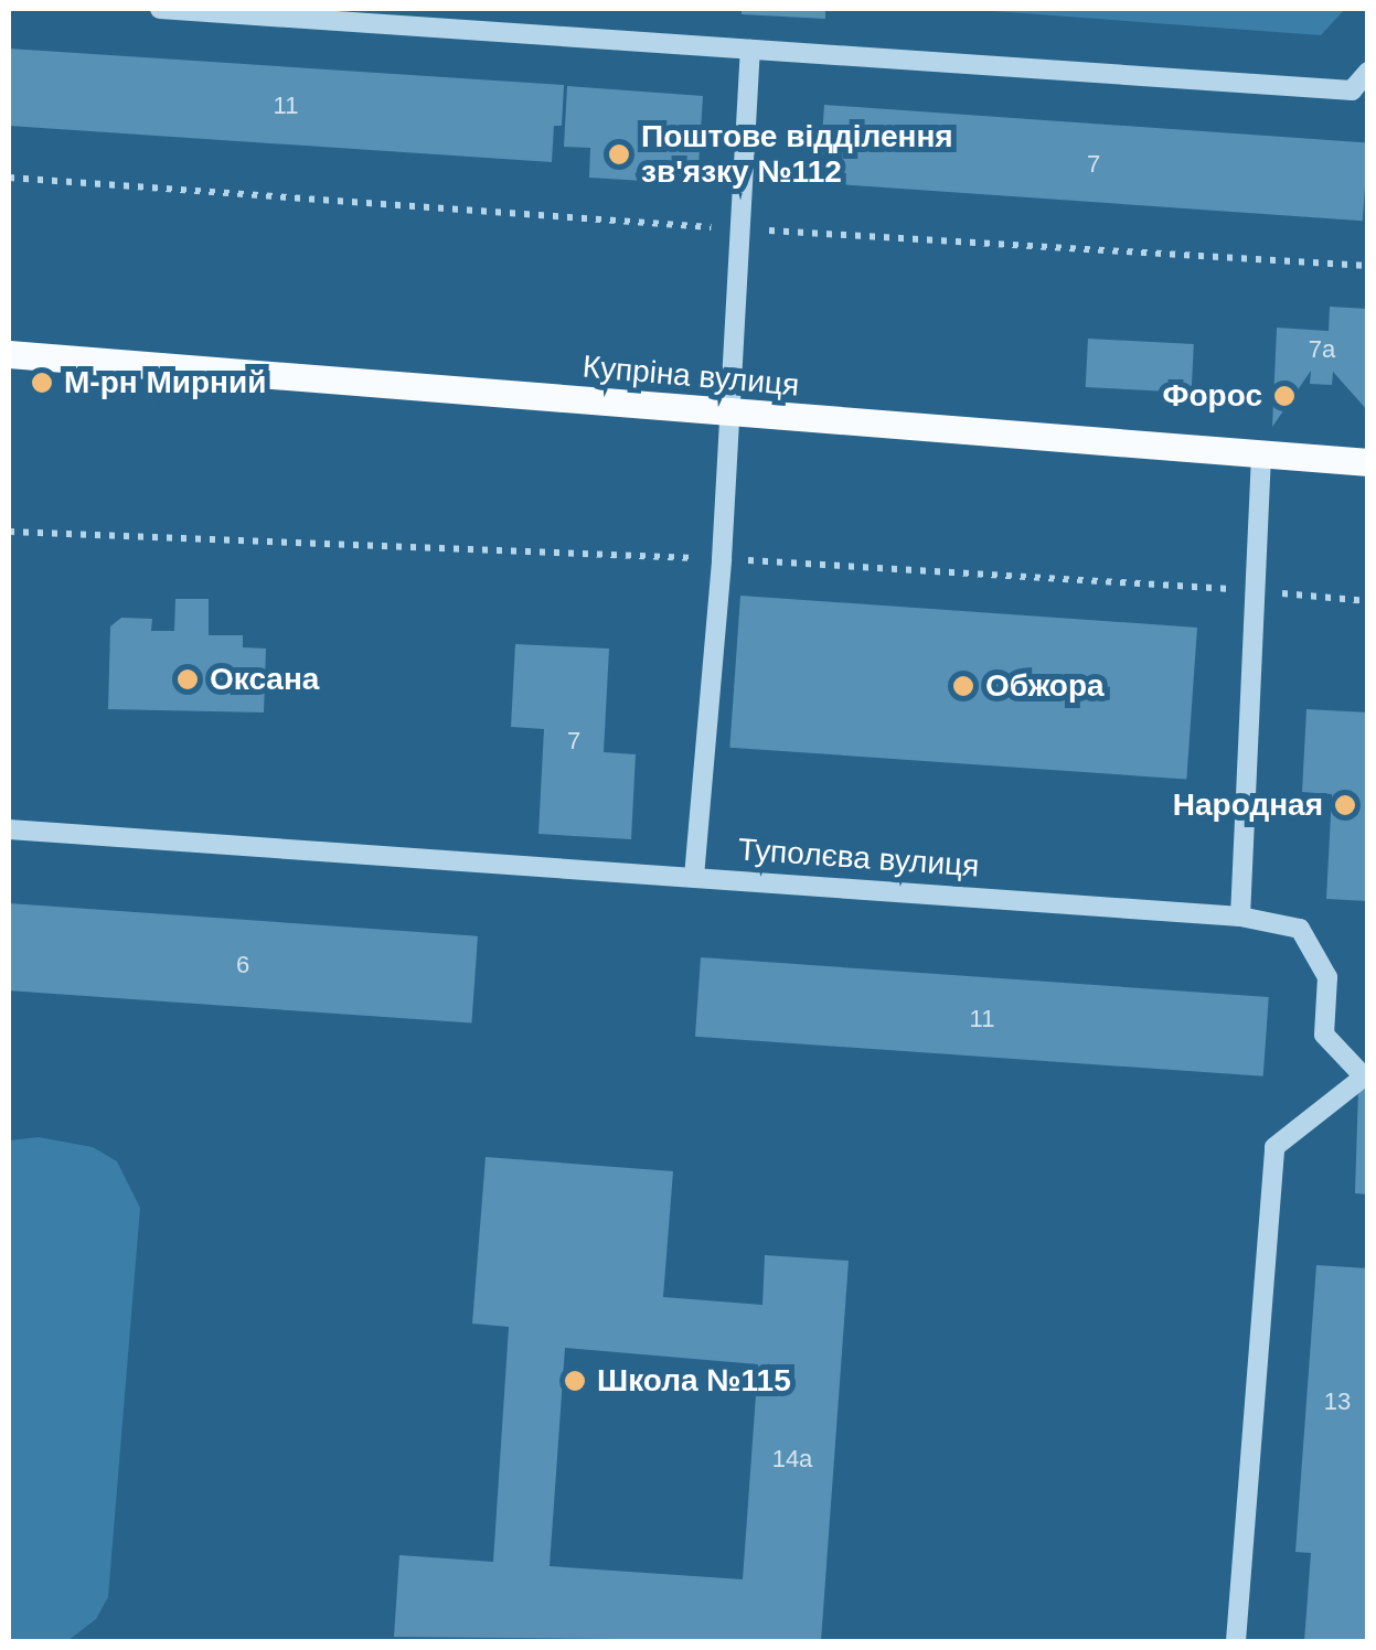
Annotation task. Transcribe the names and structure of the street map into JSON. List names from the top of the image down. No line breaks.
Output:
{"streets":{"main road":["Купріна вулиця"],"lane":["Туполєва вулиця"]},"places":["Поштове відділення зв'язку №112","М-рн Мирний","Форос","Оксана","Обжора","Народная","Школа №115"],"house_numbers":["11","7","7а","7","6","11","13","14а"]}
